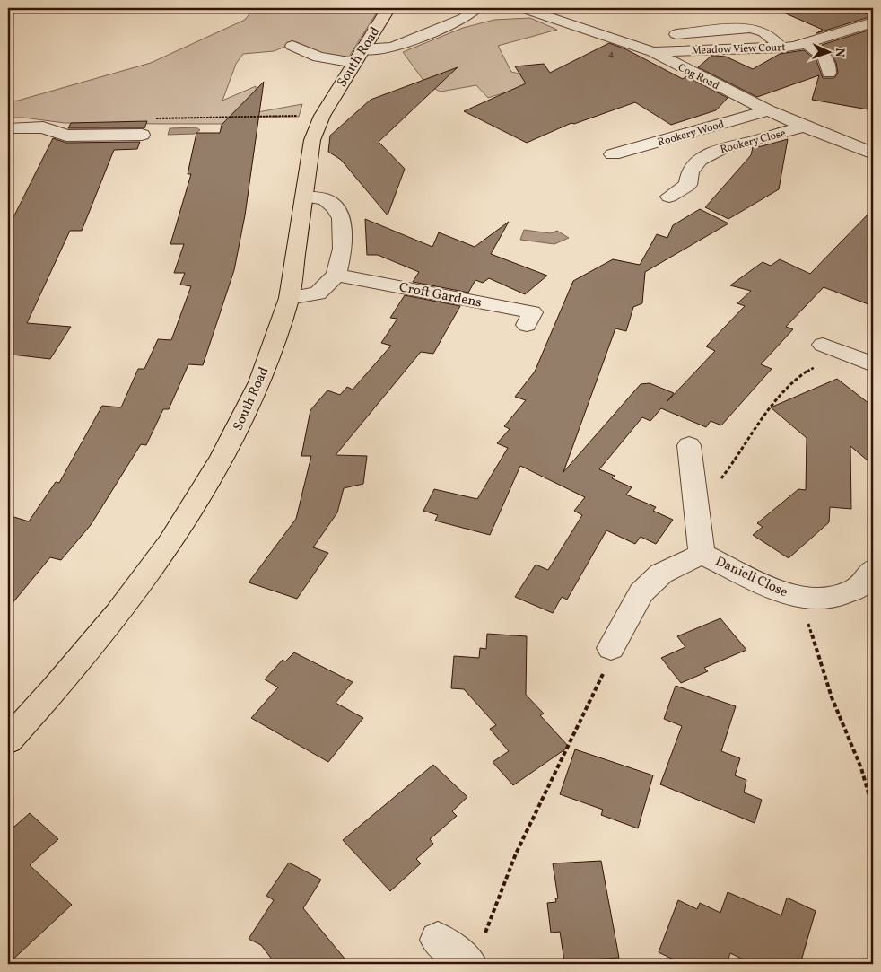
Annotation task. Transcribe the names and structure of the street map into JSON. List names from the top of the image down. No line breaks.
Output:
{"streets":{"main road":["South Road"],"street":["Meadow View Court","Cog Road","Rookery Wood","Rookery Close","Croft Gardens","Daniell Close"]},"crossings":[["Meadow View Court","Cog Road"],["Cog Road","Rookery Wood"],["Cog Road","Rookery Close"]],"house_numbers":["4"],"north":"right"}
